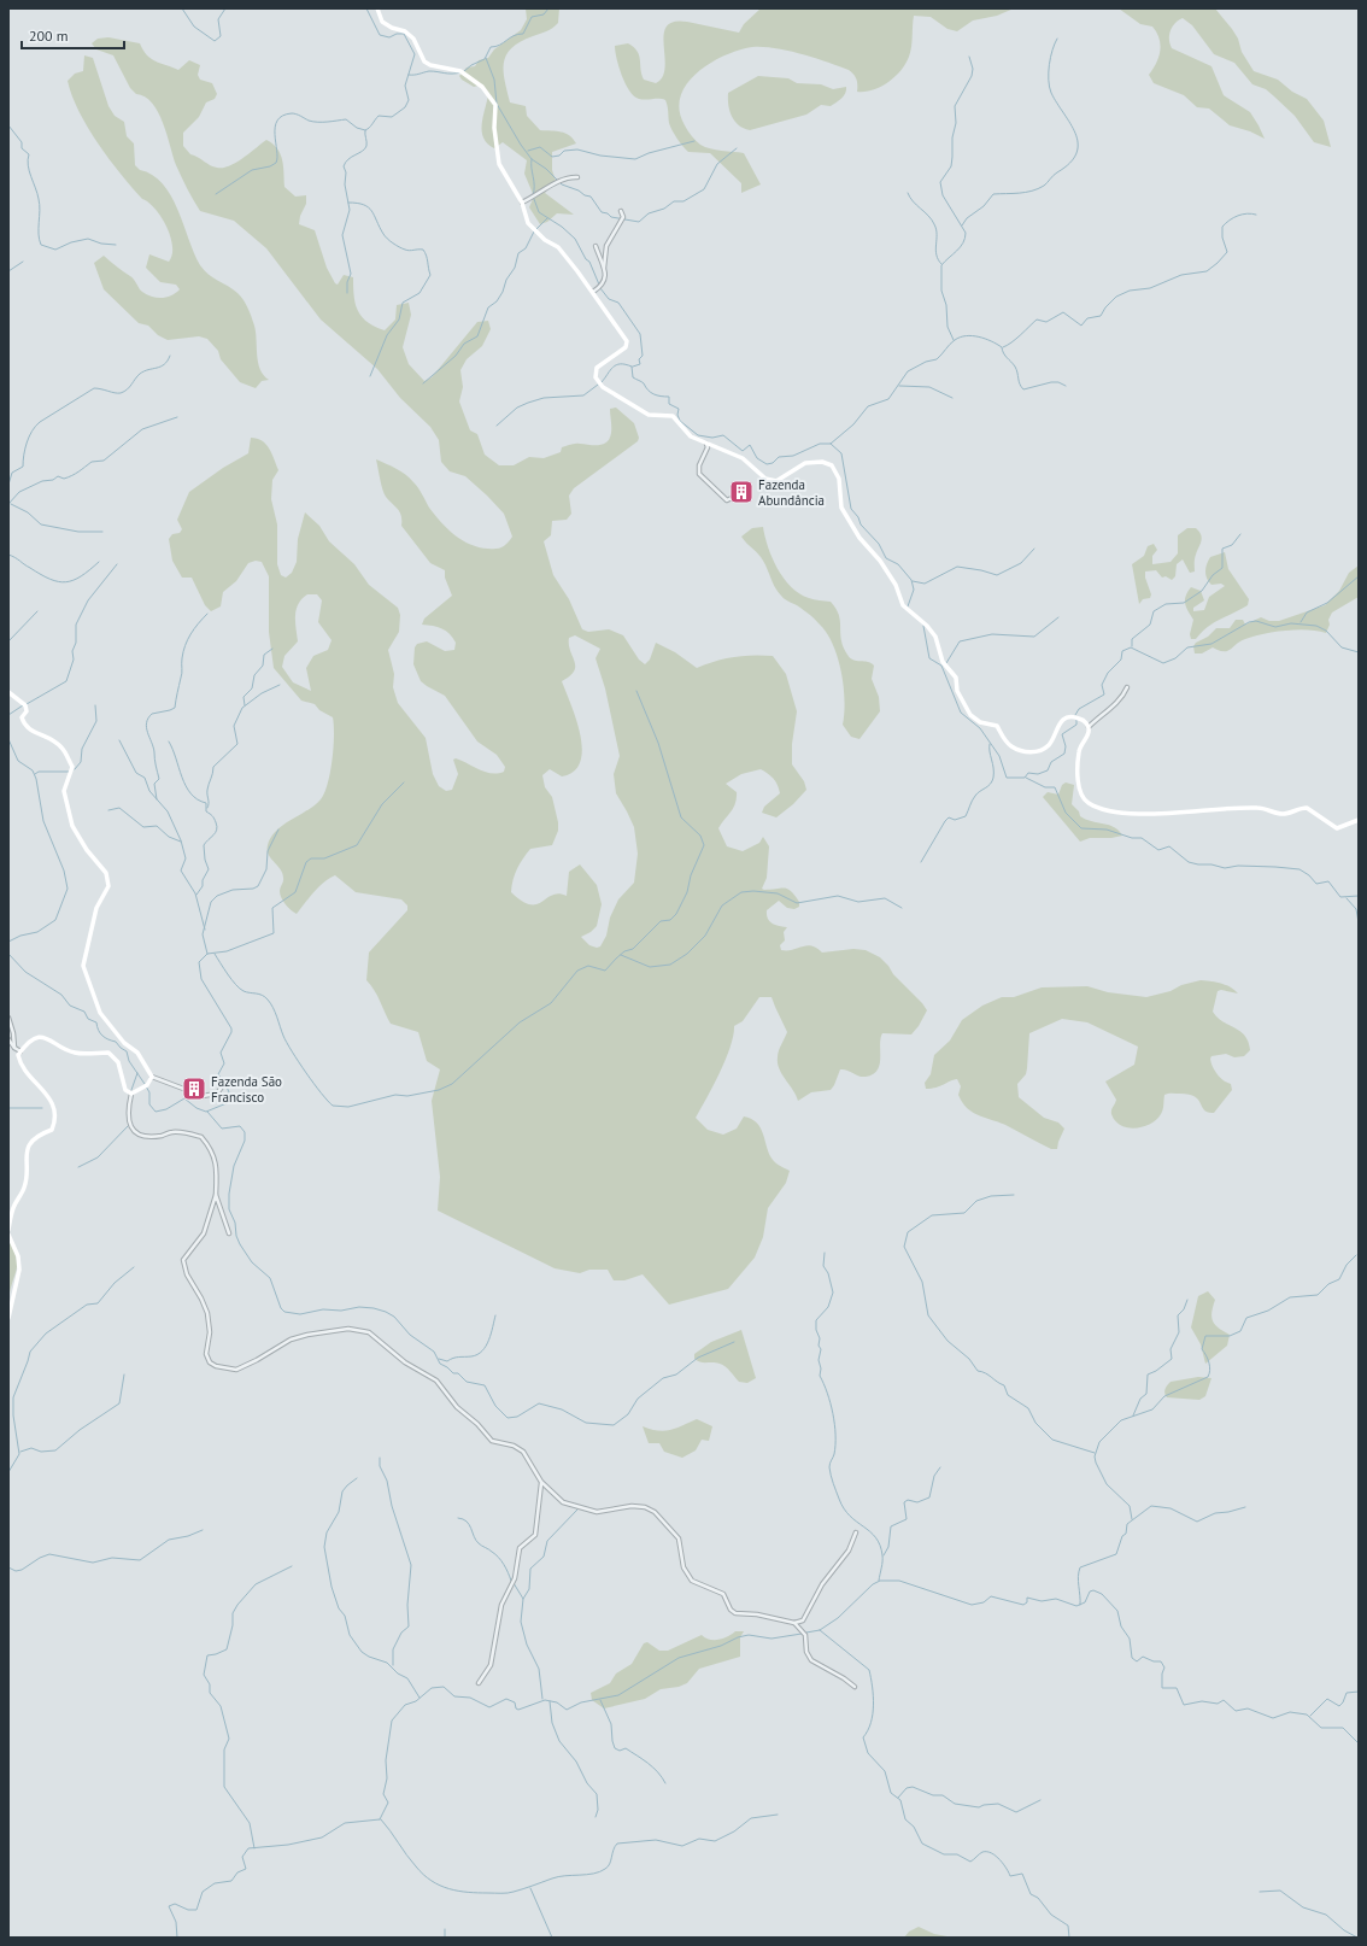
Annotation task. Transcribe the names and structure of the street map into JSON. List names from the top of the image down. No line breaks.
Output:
{"places":{"building":["Fazenda Abundância","Fazenda São Francisco"]},"scale_bar":"200 m"}
